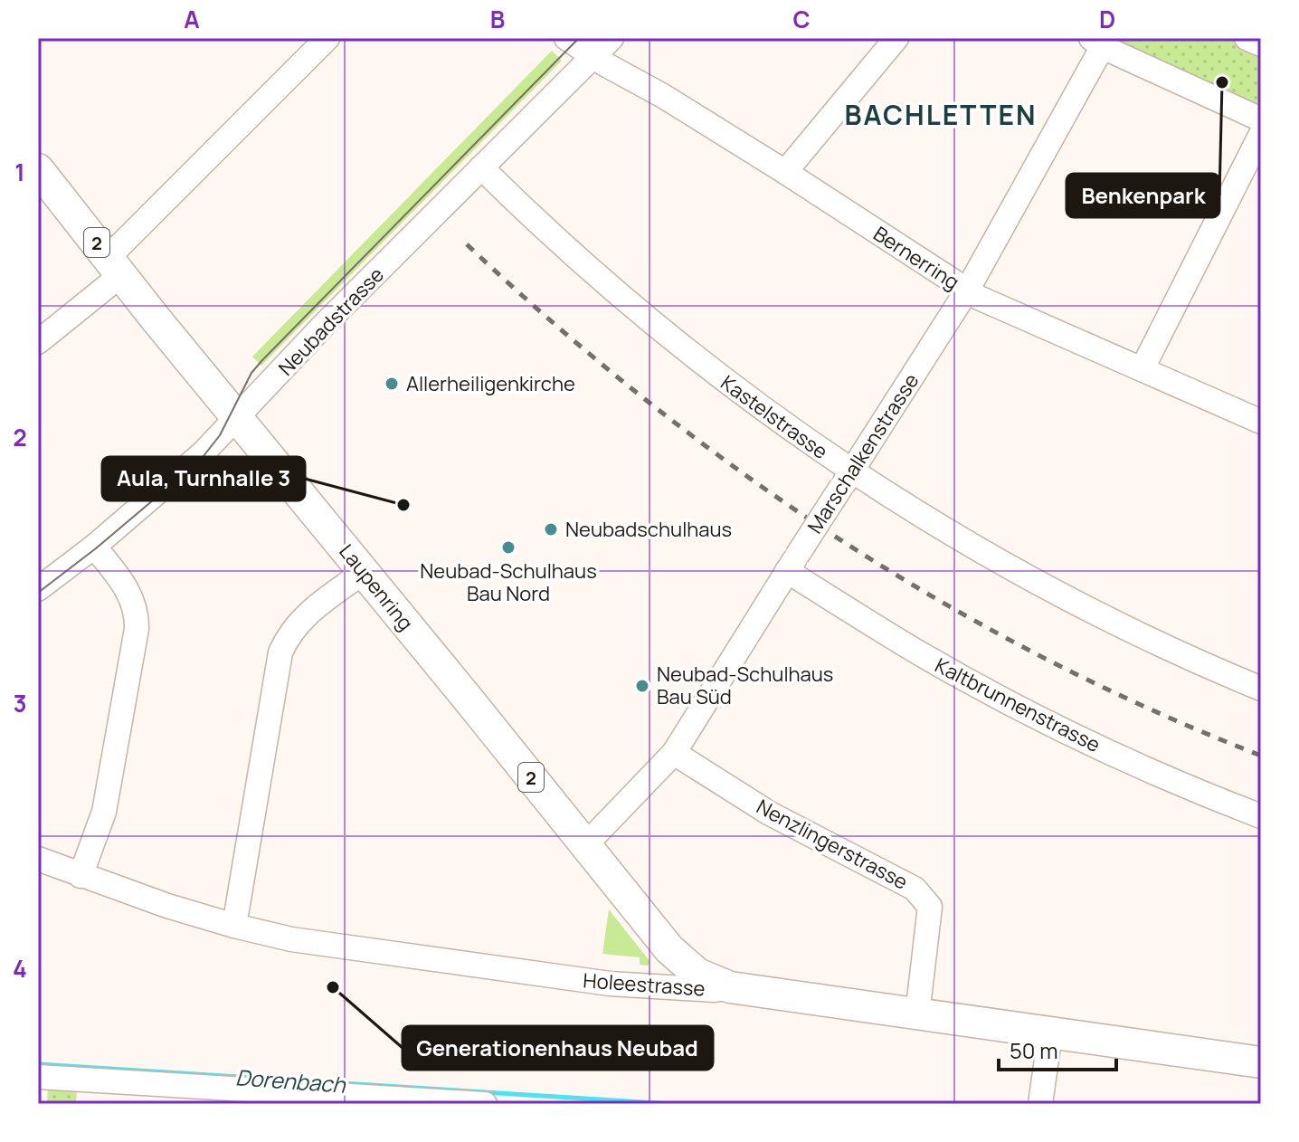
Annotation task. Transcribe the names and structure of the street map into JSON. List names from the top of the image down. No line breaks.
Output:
{"streets":{"main road":["2","Laupenring","Holeestrasse"],"street":["Bernerring","Neubadstrasse","Kastelstrasse","Marschalkenstrasse","Kaltbrunnenstrasse","Nenzlingerstrasse"]},"crossings":[["Bernerring","Neubadstrasse"],["Bernerring","Marschalkenstrasse"],["Neubadstrasse","Kastelstrasse"],["Neubadstrasse","Laupenring"],["Kastelstrasse","Marschalkenstrasse"],["Marschalkenstrasse","Laupenring"],["Marschalkenstrasse","Kaltbrunnenstrasse"],["Marschalkenstrasse","Nenzlingerstrasse"],["Laupenring","Holeestrasse"],["Nenzlingerstrasse","Holeestrasse"]],"districts":["BACHLETTEN"],"water":["Dorenbach"],"places":["Benkenpark","Allerheiligenkirche","Aula, Turnhalle 3","Neubadschulhaus","Neubad-Schulhaus Bau Nord","Neubad-Schulhaus Bau Süd","Generationenhaus Neubad"],"scale_bar":"50 m","grid":{"columns":["A","B","C","D"],"rows":["1","2","3","4"]}}
